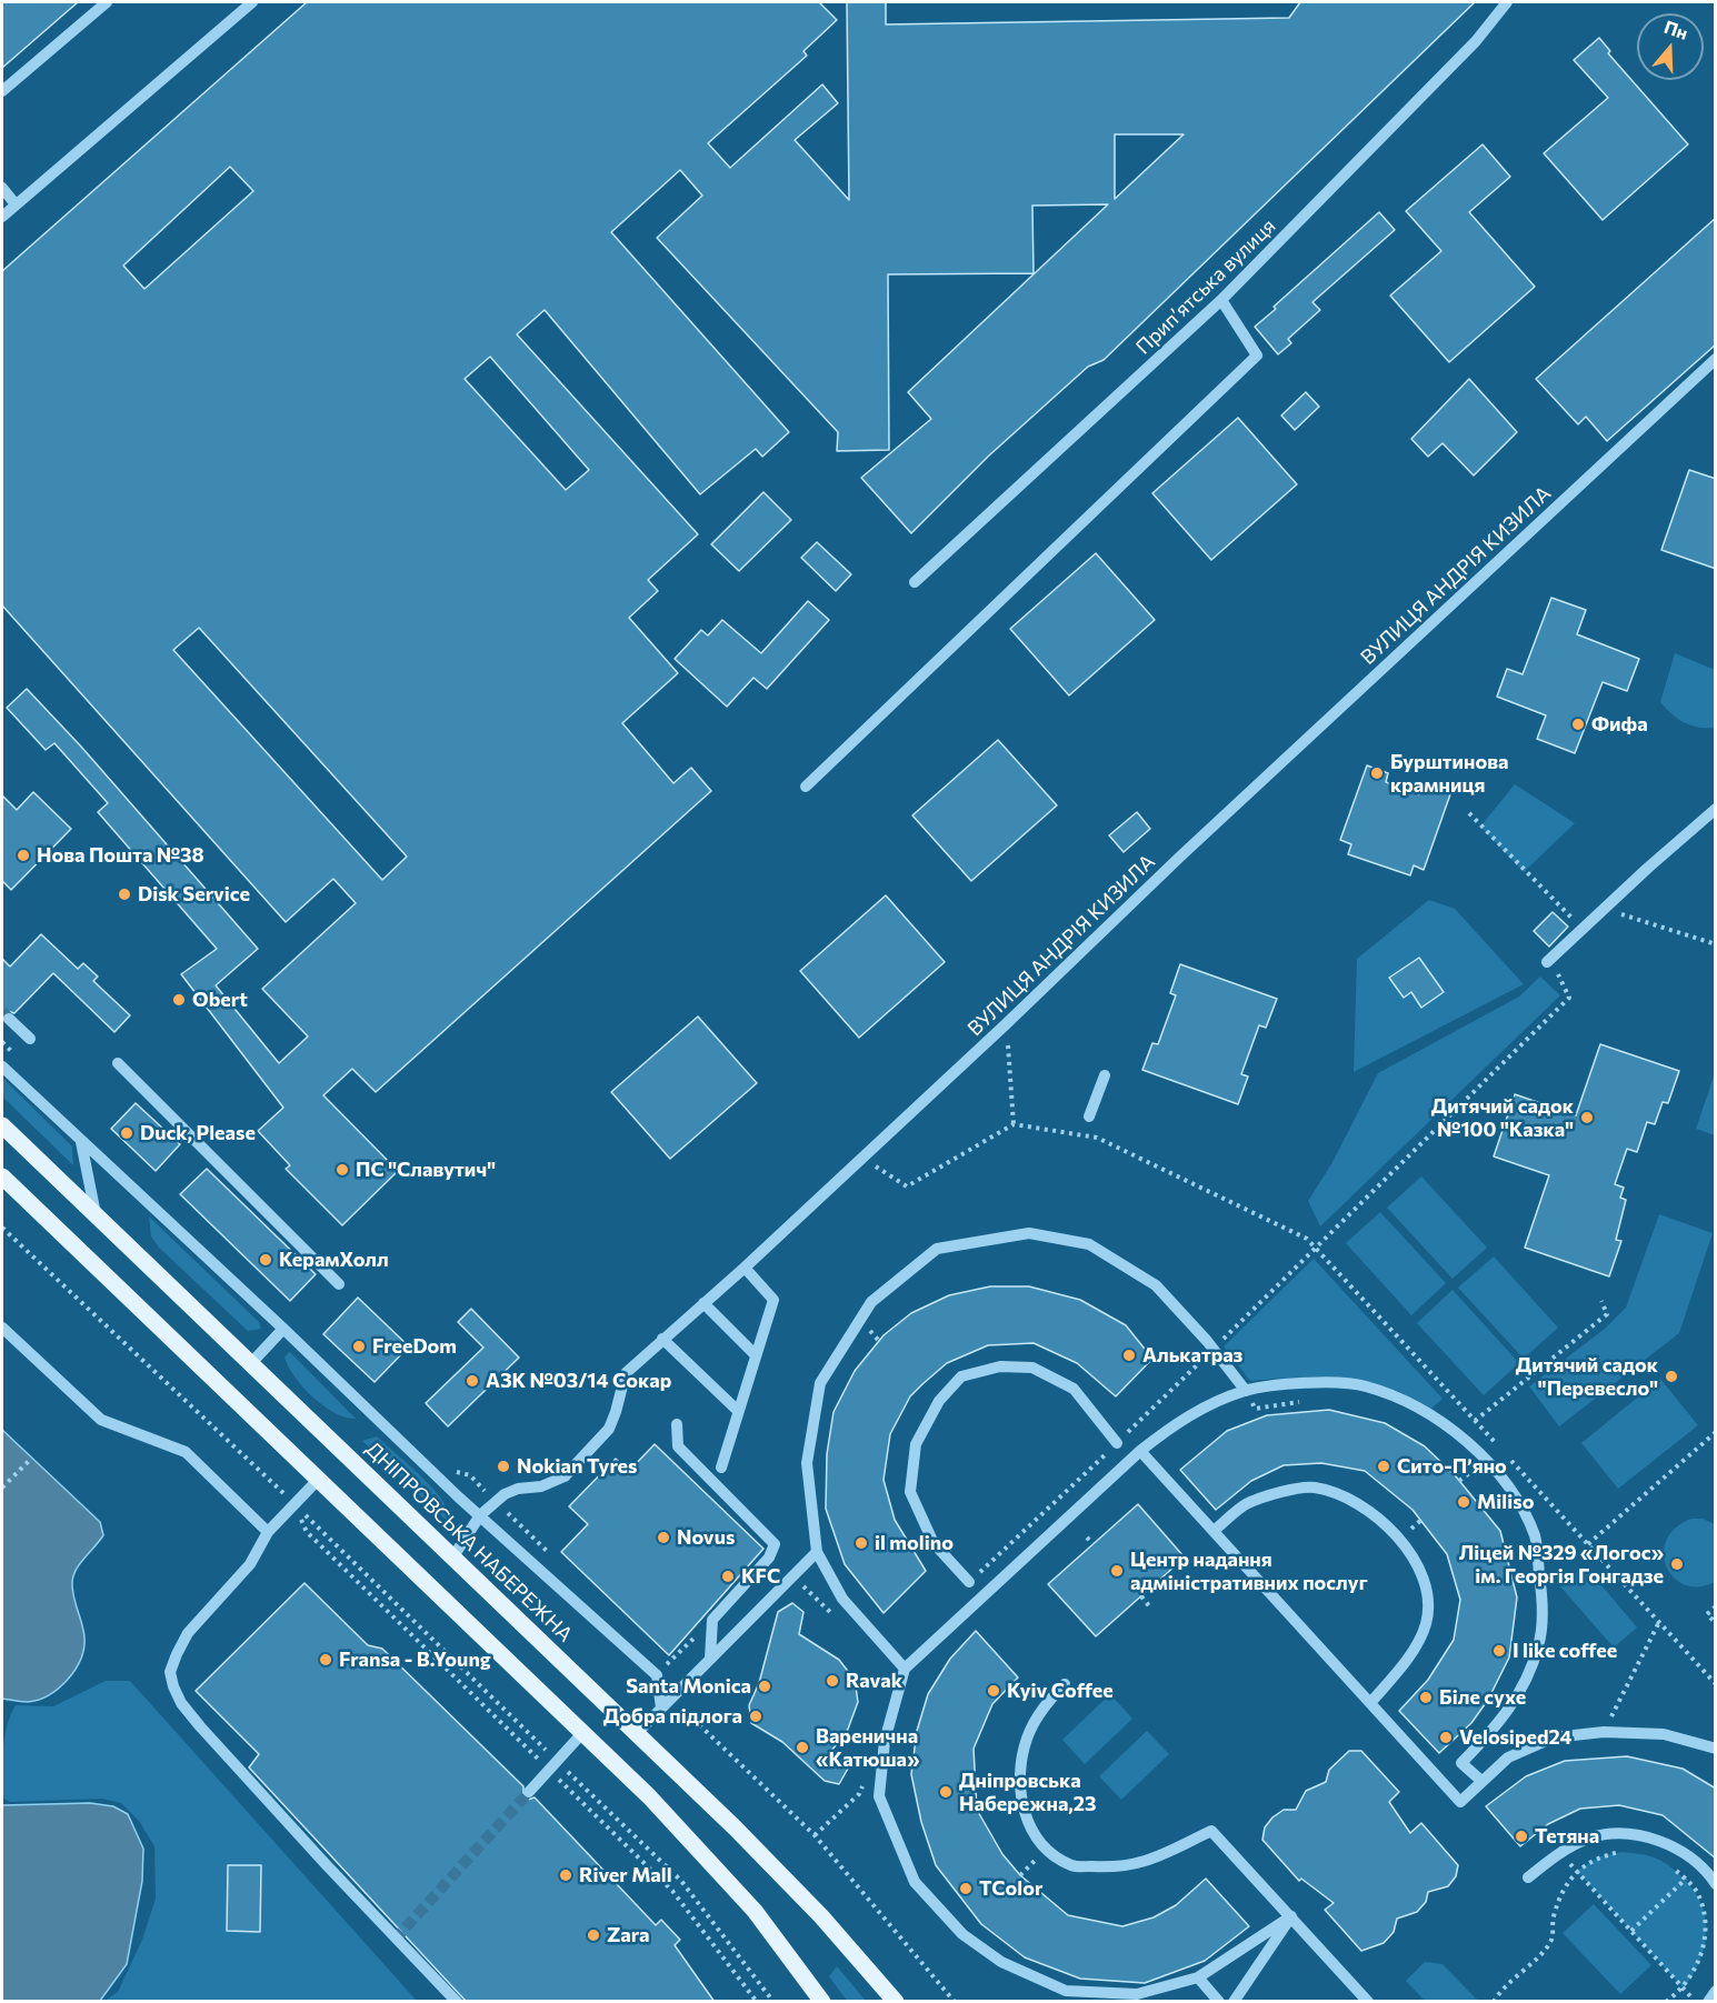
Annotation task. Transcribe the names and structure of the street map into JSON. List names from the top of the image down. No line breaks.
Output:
{"streets":{"main road":["ДНІПРОВСЬКА НАБЕРЕЖНА"],"street":["Припʼятська вулиця","ВУЛИЦЯ АНДРІЯ КИЗИЛА"]},"crossings":[["ВУЛИЦЯ АНДРІЯ КИЗИЛА","ДНІПРОВСЬКА НАБЕРЕЖНА"]],"places":["Фифа","Бурштинова крамниця","Нова Пошта №38","Disk Service","Obert","Дитячий садок №100 \"Казка\"","Duck, Please","ПС \"Славутич\"","КерамХолл","FreeDom","Алькатраз","Дитячий садок \"Перевесло\"","АЗК №03/14 Сокар","Nokian Tyres","Сито-П’яно","Miliso","Novus","il molino","Ліцей №329 «Логос» ім. Георгія Гонгадзе","Центр надання адміністративних послуг","KFC","I like coffee","Fransa - B.Young","Ravak","Santa Monica","Kyiv Coffee","Біле сухе","Добра підлога","Velosiped24","Варенична «Катюша»","Дніпровська Набережна,23","Тетяна","River Mall","TColor","Zara"],"north":"top"}
